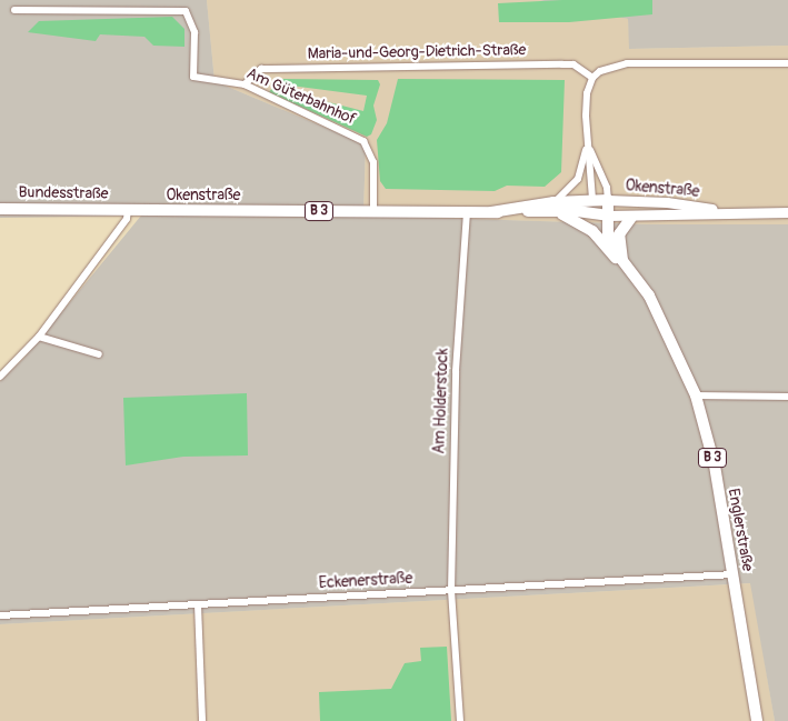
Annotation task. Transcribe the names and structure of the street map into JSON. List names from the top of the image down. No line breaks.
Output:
{"streets":{"main road":["Okenstraße","Bundesstraße","B 3","Englerstraße"],"street":["Maria-und-Georg-Dietrich-Straße","Am Güterbahnhof","Am Holderstock","Eckenerstraße"]},"crossings":[["Maria-und-Georg-Dietrich-Straße","Am Güterbahnhof"],["Am Güterbahnhof","Okenstraße"],["Okenstraße","Bundesstraße"],["Okenstraße","Am Holderstock"],["Okenstraße","Englerstraße"],["Am Holderstock","Eckenerstraße"],["Englerstraße","Eckenerstraße"]]}
